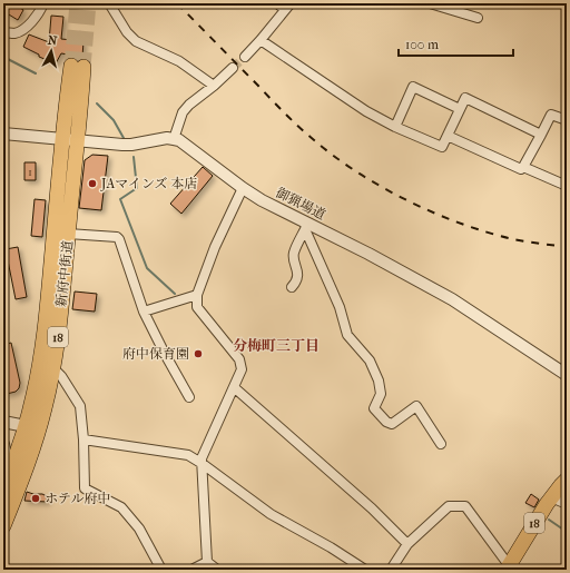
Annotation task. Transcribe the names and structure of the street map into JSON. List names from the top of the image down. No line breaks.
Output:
{"streets":{"main road":["新府中街道","18"],"street":["御猟場道"]},"districts":["分梅町三丁目"],"places":["JAマインズ 本店","府中保育園","ホテル府中"],"house_numbers":["1"],"scale_bar":"100 m","north":"top"}
